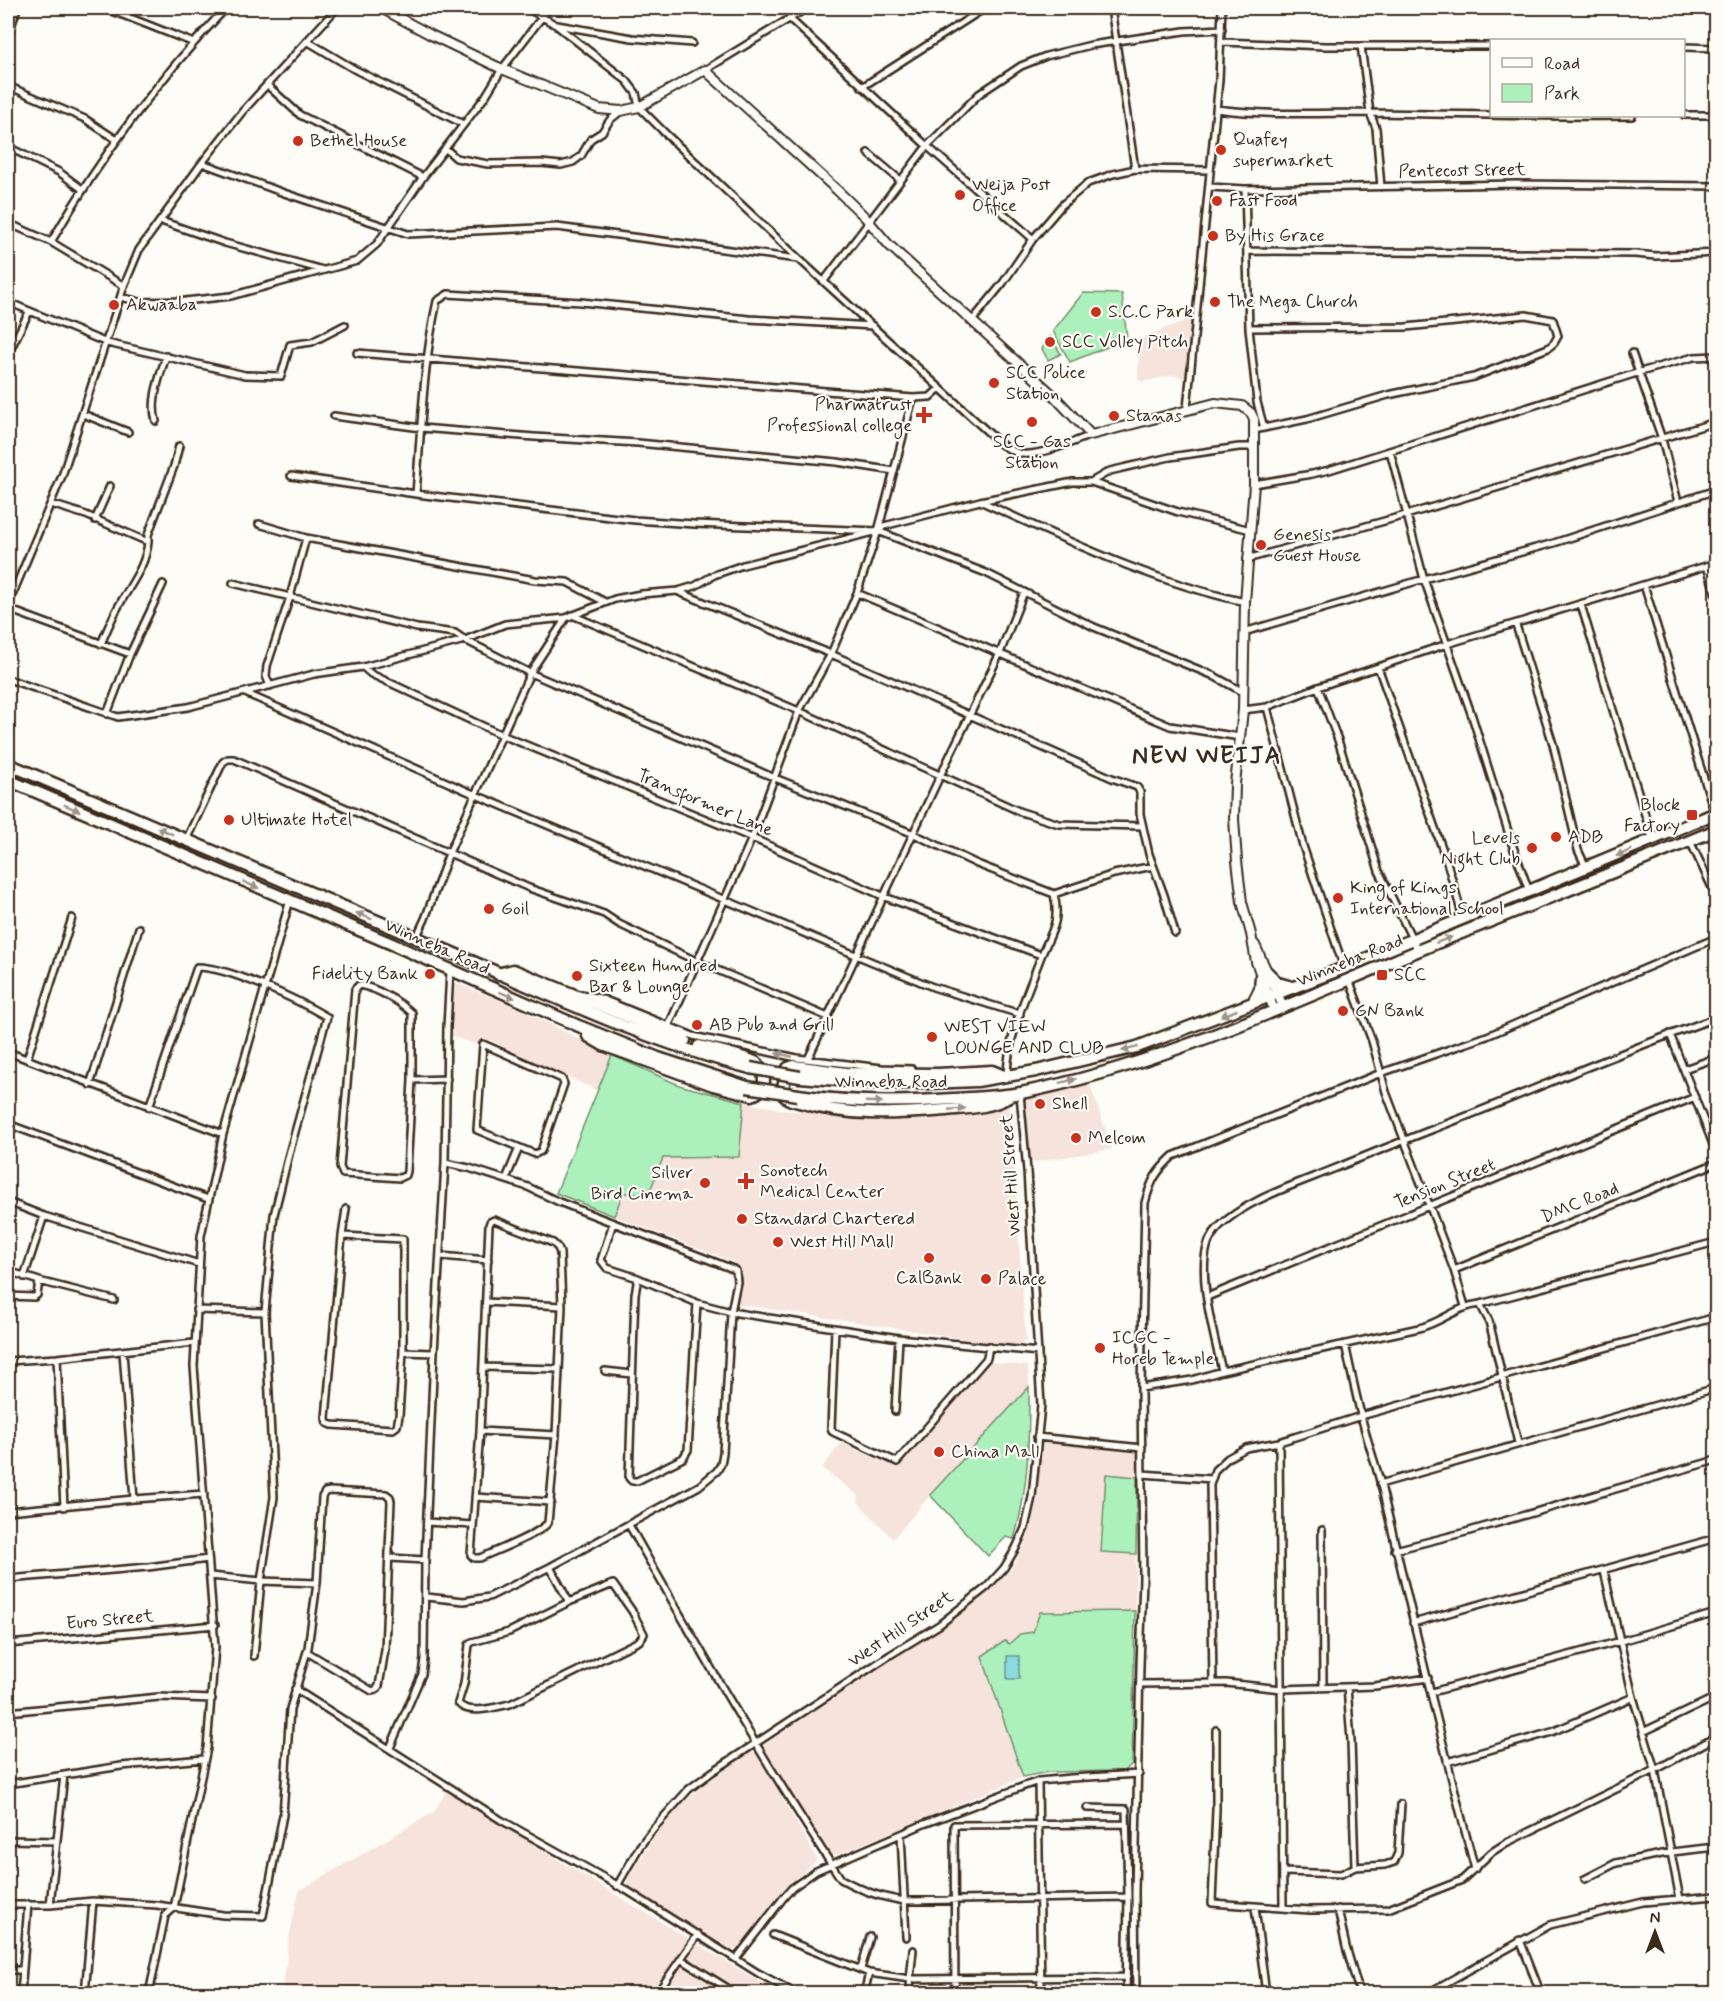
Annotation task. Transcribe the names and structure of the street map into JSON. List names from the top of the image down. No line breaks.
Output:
{"streets":{"highway":["Winneba Road"],"street":["Pentecost Street","Transformer Lane","West Hill Street","Tension Street","DMC Road","Euro Street"]},"crossings":[["Winneba Road","West Hill Street"]],"districts":["NEW WEIJA"],"places":{"other":["Bethel House","Quafey supermarket","Weija Post Office","Fast Food","By His Grace","The Mega Church","Akwaaba","S.C.C Park","SCC Volley Pitch","SCC Police Station","Stanas","SCC - Gas Station","Genesis Guest House","Ultimate Hotel","ADB","Levels Night Club","King of Kings International School","Goil","Fidelity Bank","Sixteen Hundred Bar & Lounge","GN Bank","AB Pub and Grill","WEST VIEW LOUNGE AND CLUB","Shell","Melcom","Silver Bird Cinema","Standard Chartered","West Hill Mall","CalBank","Palace","ICGC - Horeb Temple","China Mall"],"health":["Pharmatrust Professional college","Sonotech Medical Center"],"transit":["Block Factory","SCC"]},"legend":["Road","Park"],"north":"top"}
